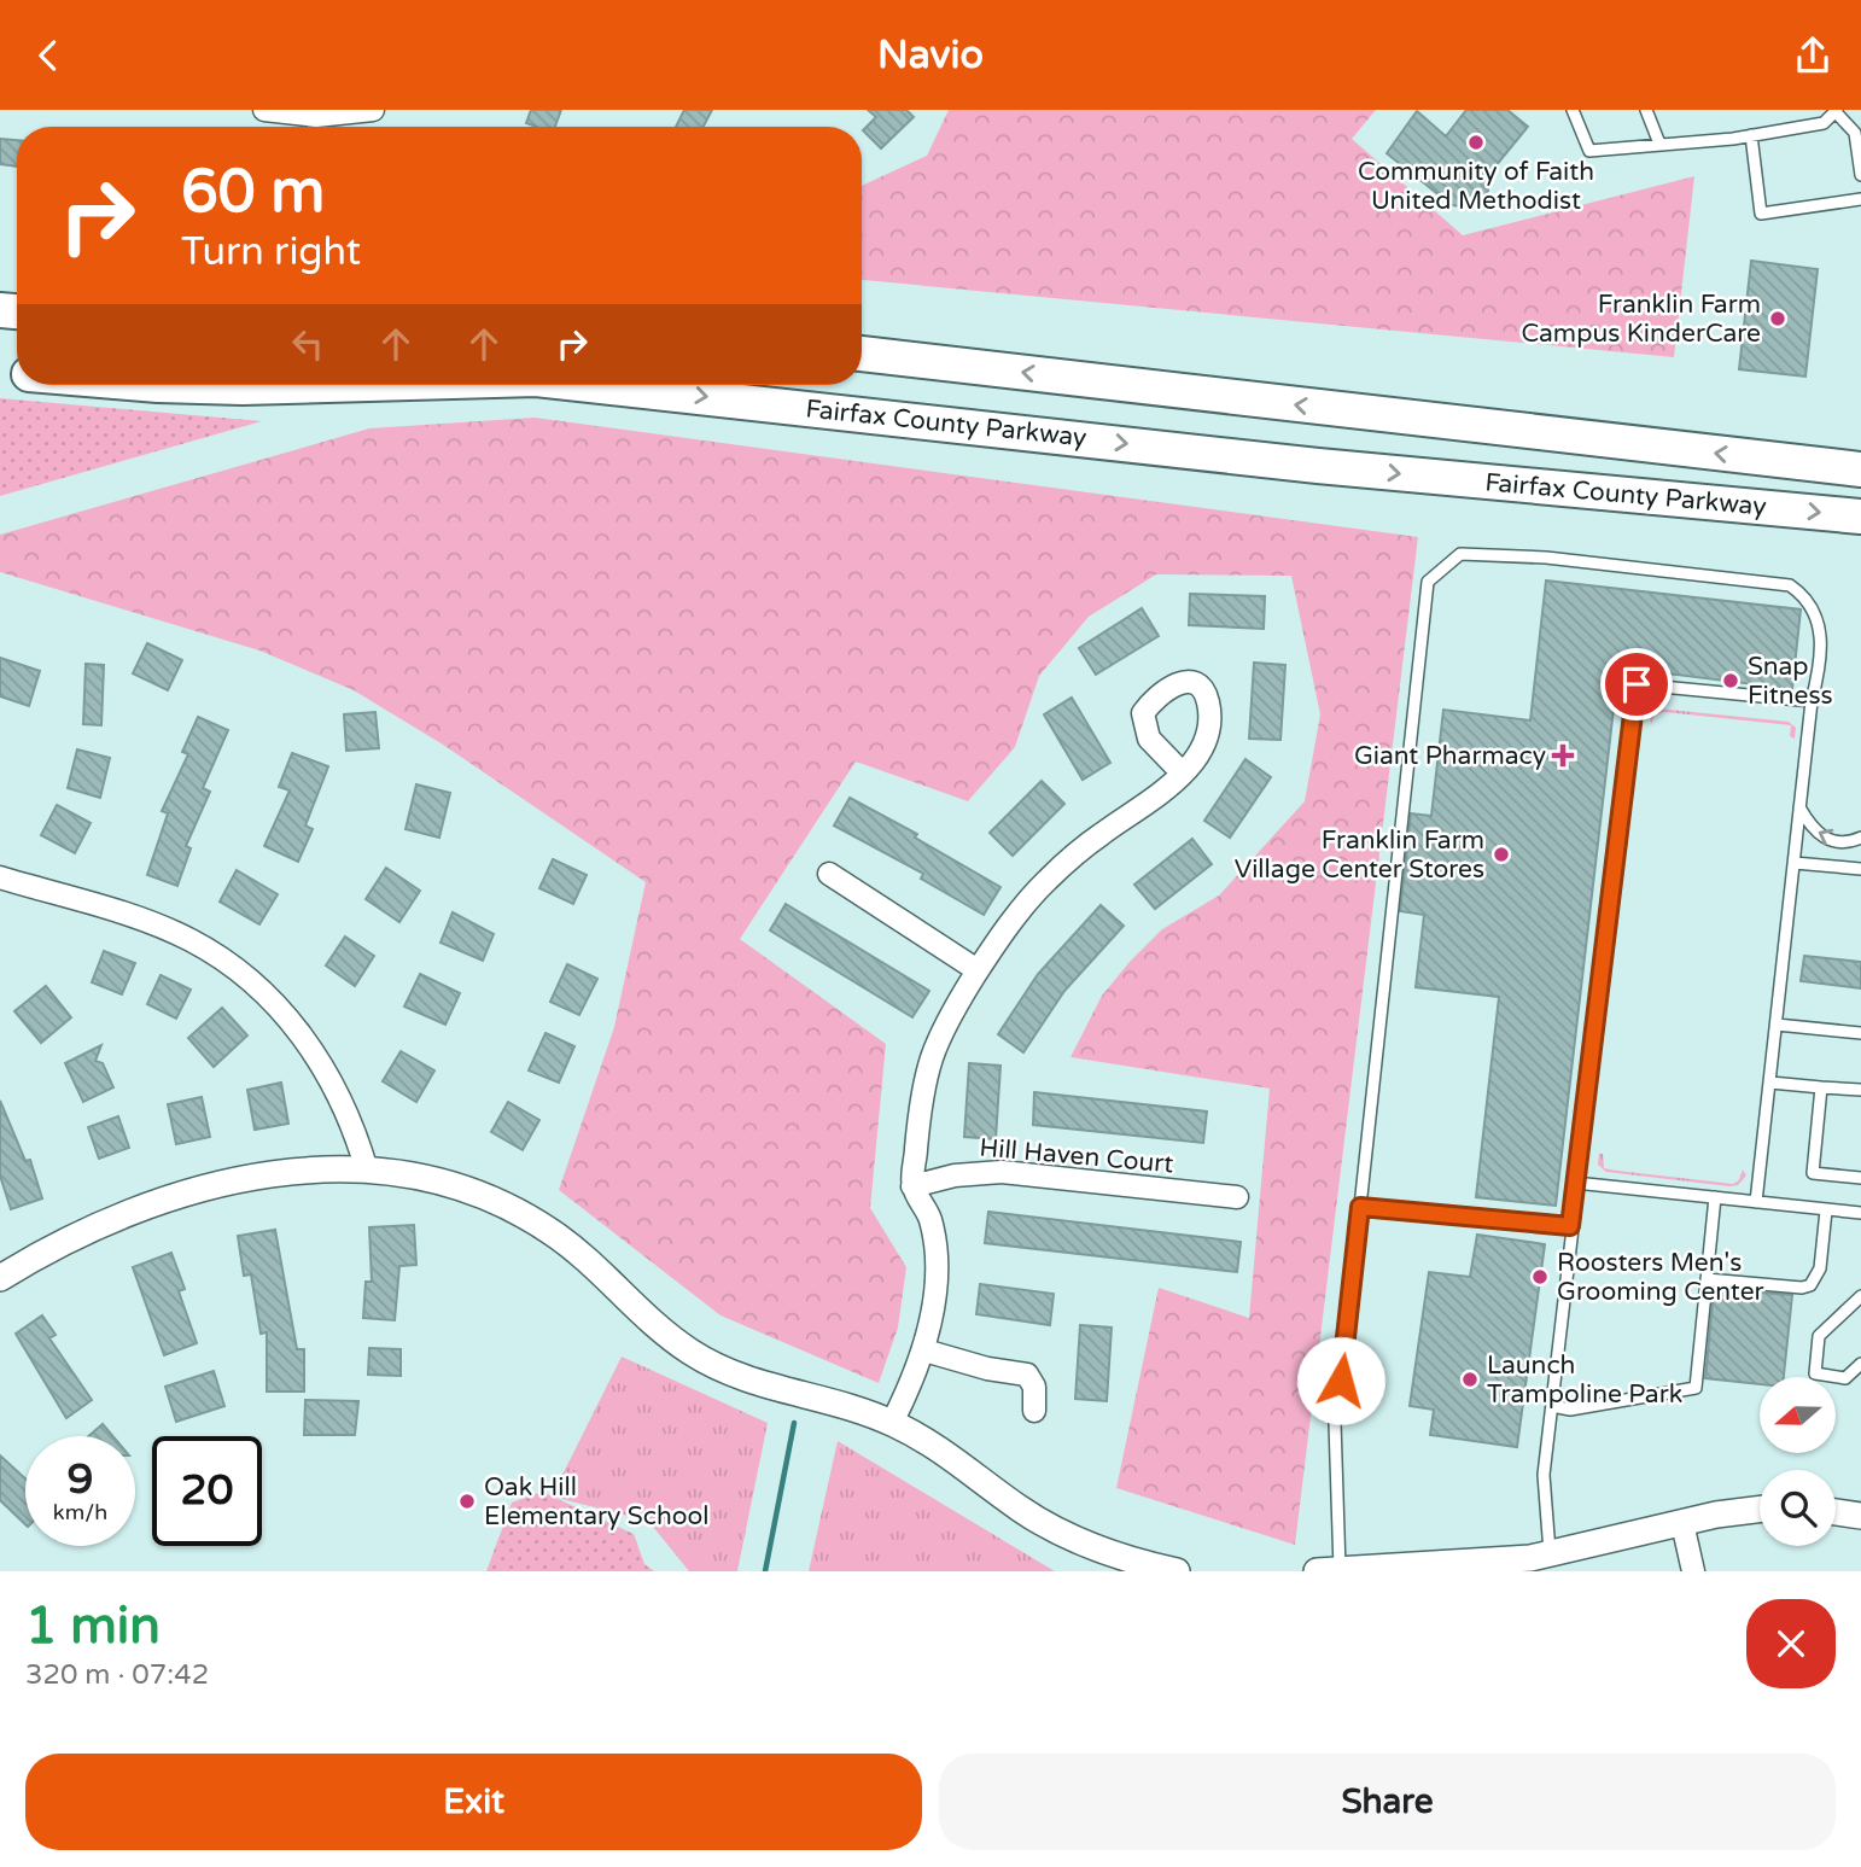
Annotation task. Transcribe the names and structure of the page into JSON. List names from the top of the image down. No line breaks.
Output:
{"streets":{"highway":["Fairfax County Parkway"],"street":["Hill Haven Court"]},"places":{"other":["Community of Faith United Methodist","Franklin Farm Campus KinderCare","Snap Fitness","Franklin Farm Village Center Stores","Roosters Men's Grooming Center","Launch Trampoline Park","Oak Hill Elementary School"],"health":["Giant Pharmacy"]},"north":"left","page":{"header":"Navio","turn":["60 m","Turn right"],"speed":"9 km/h","limit":"20","heading":["1 min","320 m · 07:42"],"buttons":["Exit","Share"]}}
